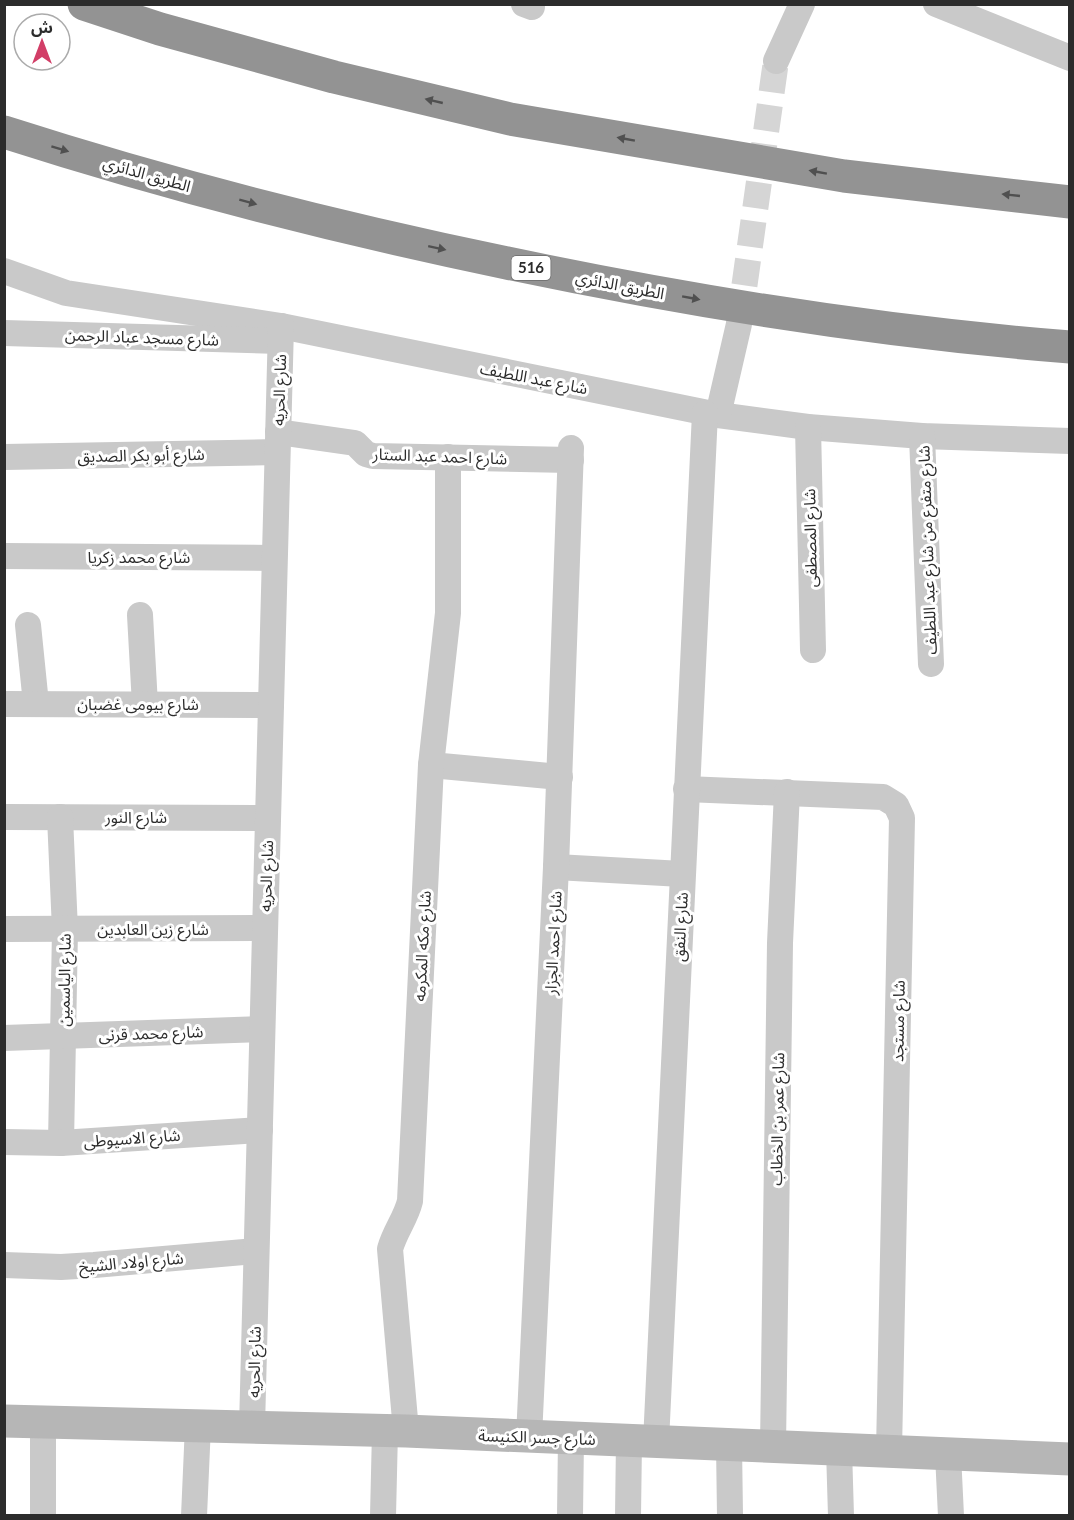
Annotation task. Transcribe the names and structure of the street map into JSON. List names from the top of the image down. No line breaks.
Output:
{"streets":{"highway":["الطريق الدائري","516"],"main road":["شارع جسر الكنيسة"],"street":["شارع مسجد عباد الرحمن","شارع عبد اللطيف","شارع الحريه","شارع أبو بكر الصديق","شارع احمد عبد الستار","شارع المصطفى","شارع متفرع من شارع عبد اللطيف","شارع محمد زكريا","شارع بيومى غضبان","شارع النور","شارع النفق","شارع زين العابدين","شارع احمد الجزار","شارع مكه المكرمه","شارع الياسمين","شارع مستجد","شارع محمد قرنى","شارع عمر بن الخطاب","شارع الاسيوطى","شارع اولاد الشيخ"]},"crossings":[["شارع مسجد عباد الرحمن","شارع عبد اللطيف"],["شارع مسجد عباد الرحمن","شارع الحريه"],["شارع عبد اللطيف","شارع الحريه"],["شارع عبد اللطيف","شارع المصطفى"],["شارع عبد اللطيف","شارع متفرع من شارع عبد اللطيف"],["شارع عبد اللطيف","شارع النفق"],["شارع الحريه","شارع أبو بكر الصديق"],["شارع الحريه","شارع احمد عبد الستار"],["شارع الحريه","شارع محمد زكريا"],["شارع الحريه","شارع بيومى غضبان"],["شارع الحريه","شارع النور"],["شارع الحريه","شارع زين العابدين"],["شارع الحريه","شارع محمد قرنى"],["شارع الحريه","شارع الاسيوطى"],["شارع الحريه","شارع اولاد الشيخ"],["شارع الحريه","شارع جسر الكنيسة"],["شارع أبو بكر الصديق","شارع احمد عبد الستار"],["شارع احمد عبد الستار","شارع احمد الجزار"],["شارع احمد عبد الستار","شارع مكه المكرمه"],["شارع النور","شارع الياسمين"],["شارع النفق","شارع مستجد"],["شارع النفق","شارع جسر الكنيسة"],["شارع زين العابدين","شارع الياسمين"],["شارع احمد الجزار","شارع جسر الكنيسة"],["شارع مكه المكرمه","شارع جسر الكنيسة"],["شارع الياسمين","شارع محمد قرنى"],["شارع الياسمين","شارع الاسيوطى"],["شارع مستجد","شارع عمر بن الخطاب"],["شارع مستجد","شارع جسر الكنيسة"],["شارع عمر بن الخطاب","شارع جسر الكنيسة"]],"north":"top"}
